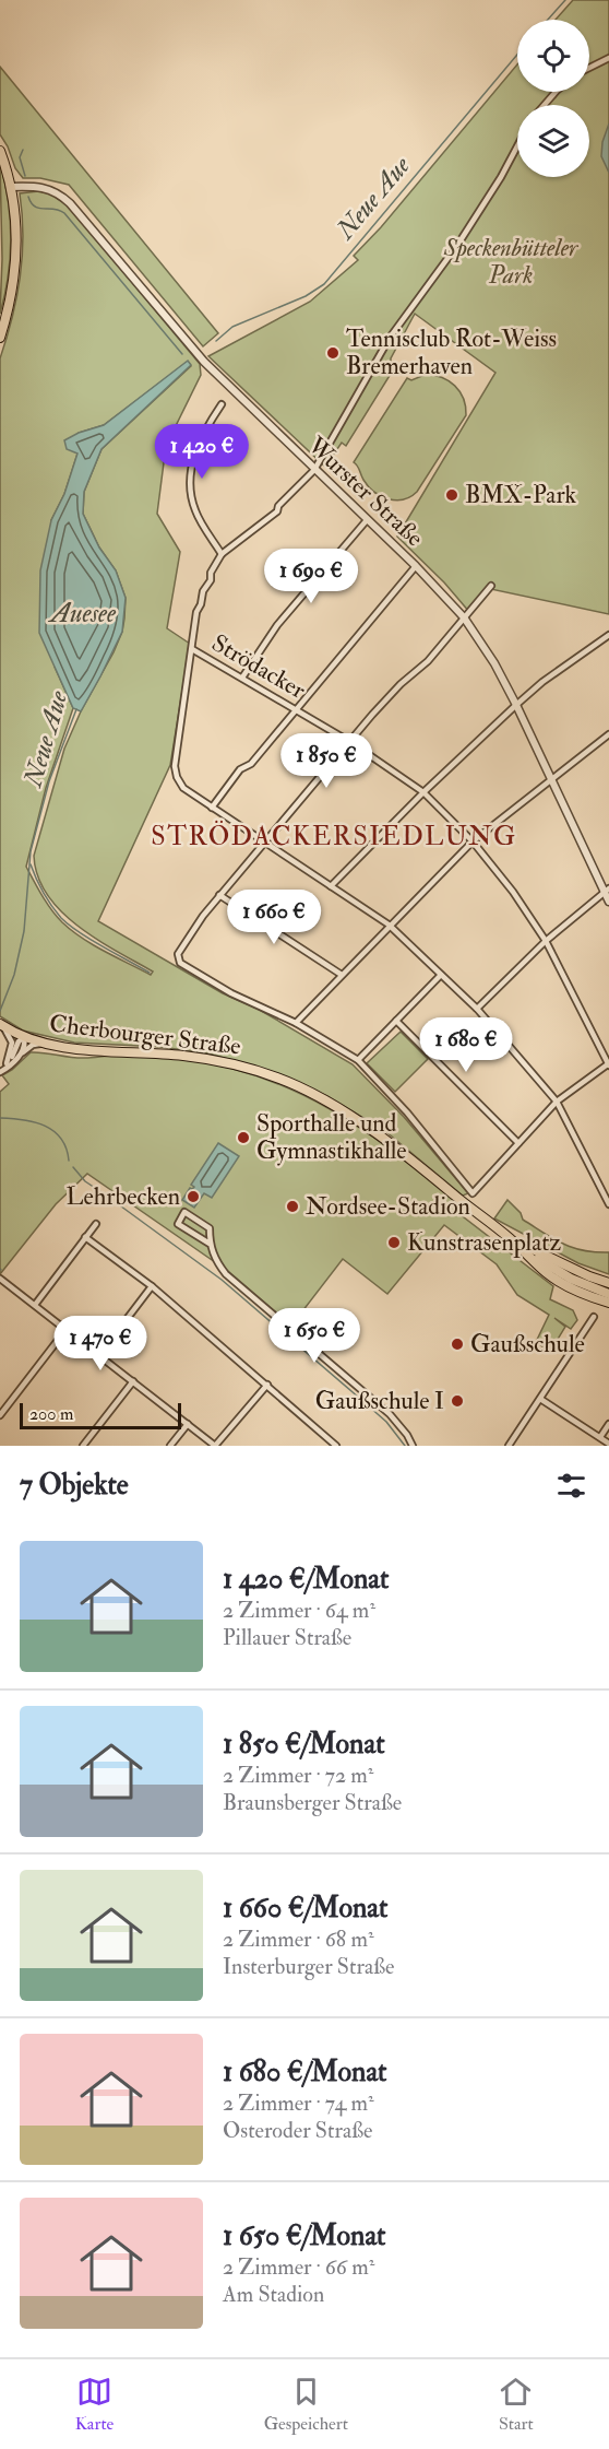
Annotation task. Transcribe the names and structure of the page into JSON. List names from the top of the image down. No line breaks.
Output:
{"streets":{"main road":["Cherbourger Straße"],"street":["Wurster Straße","Strödacker"]},"districts":["STRÖDACKERSIEDLUNG"],"water":["Neue Aue","Auesee"],"parks":["Speckenbütteler Park"],"places":["Tennisclub Rot-Weiss Bremerhaven","BMX-Park","Sporthalle und Gymnastikhalle","Lehrbecken","Nordsee-Stadion","Kunstrasenplatz","Gaußschule","Gaußschule I"],"scale_bar":"200 m","page":{"price":["1 420 €","1 690 €","1 850 €","1 660 €","1 680 €","1 650 €","1 470 €"],"scale":"200 m","heading":"7 Objekte","list":[{"name":"1 420 €/Monat","note":"2 Zimmer · 64 m² · Pillauer Straße"},{"name":"1 850 €/Monat","note":"2 Zimmer · 72 m² · Braunsberger Straße"},{"name":"1 660 €/Monat","note":"2 Zimmer · 68 m² · Insterburger Straße"},{"name":"1 680 €/Monat","note":"2 Zimmer · 74 m² · Osteroder Straße"},{"name":"1 650 €/Monat","note":"2 Zimmer · 66 m² · Am Stadion"}],"tabs":["Karte","Gespeichert","Start"]}}
